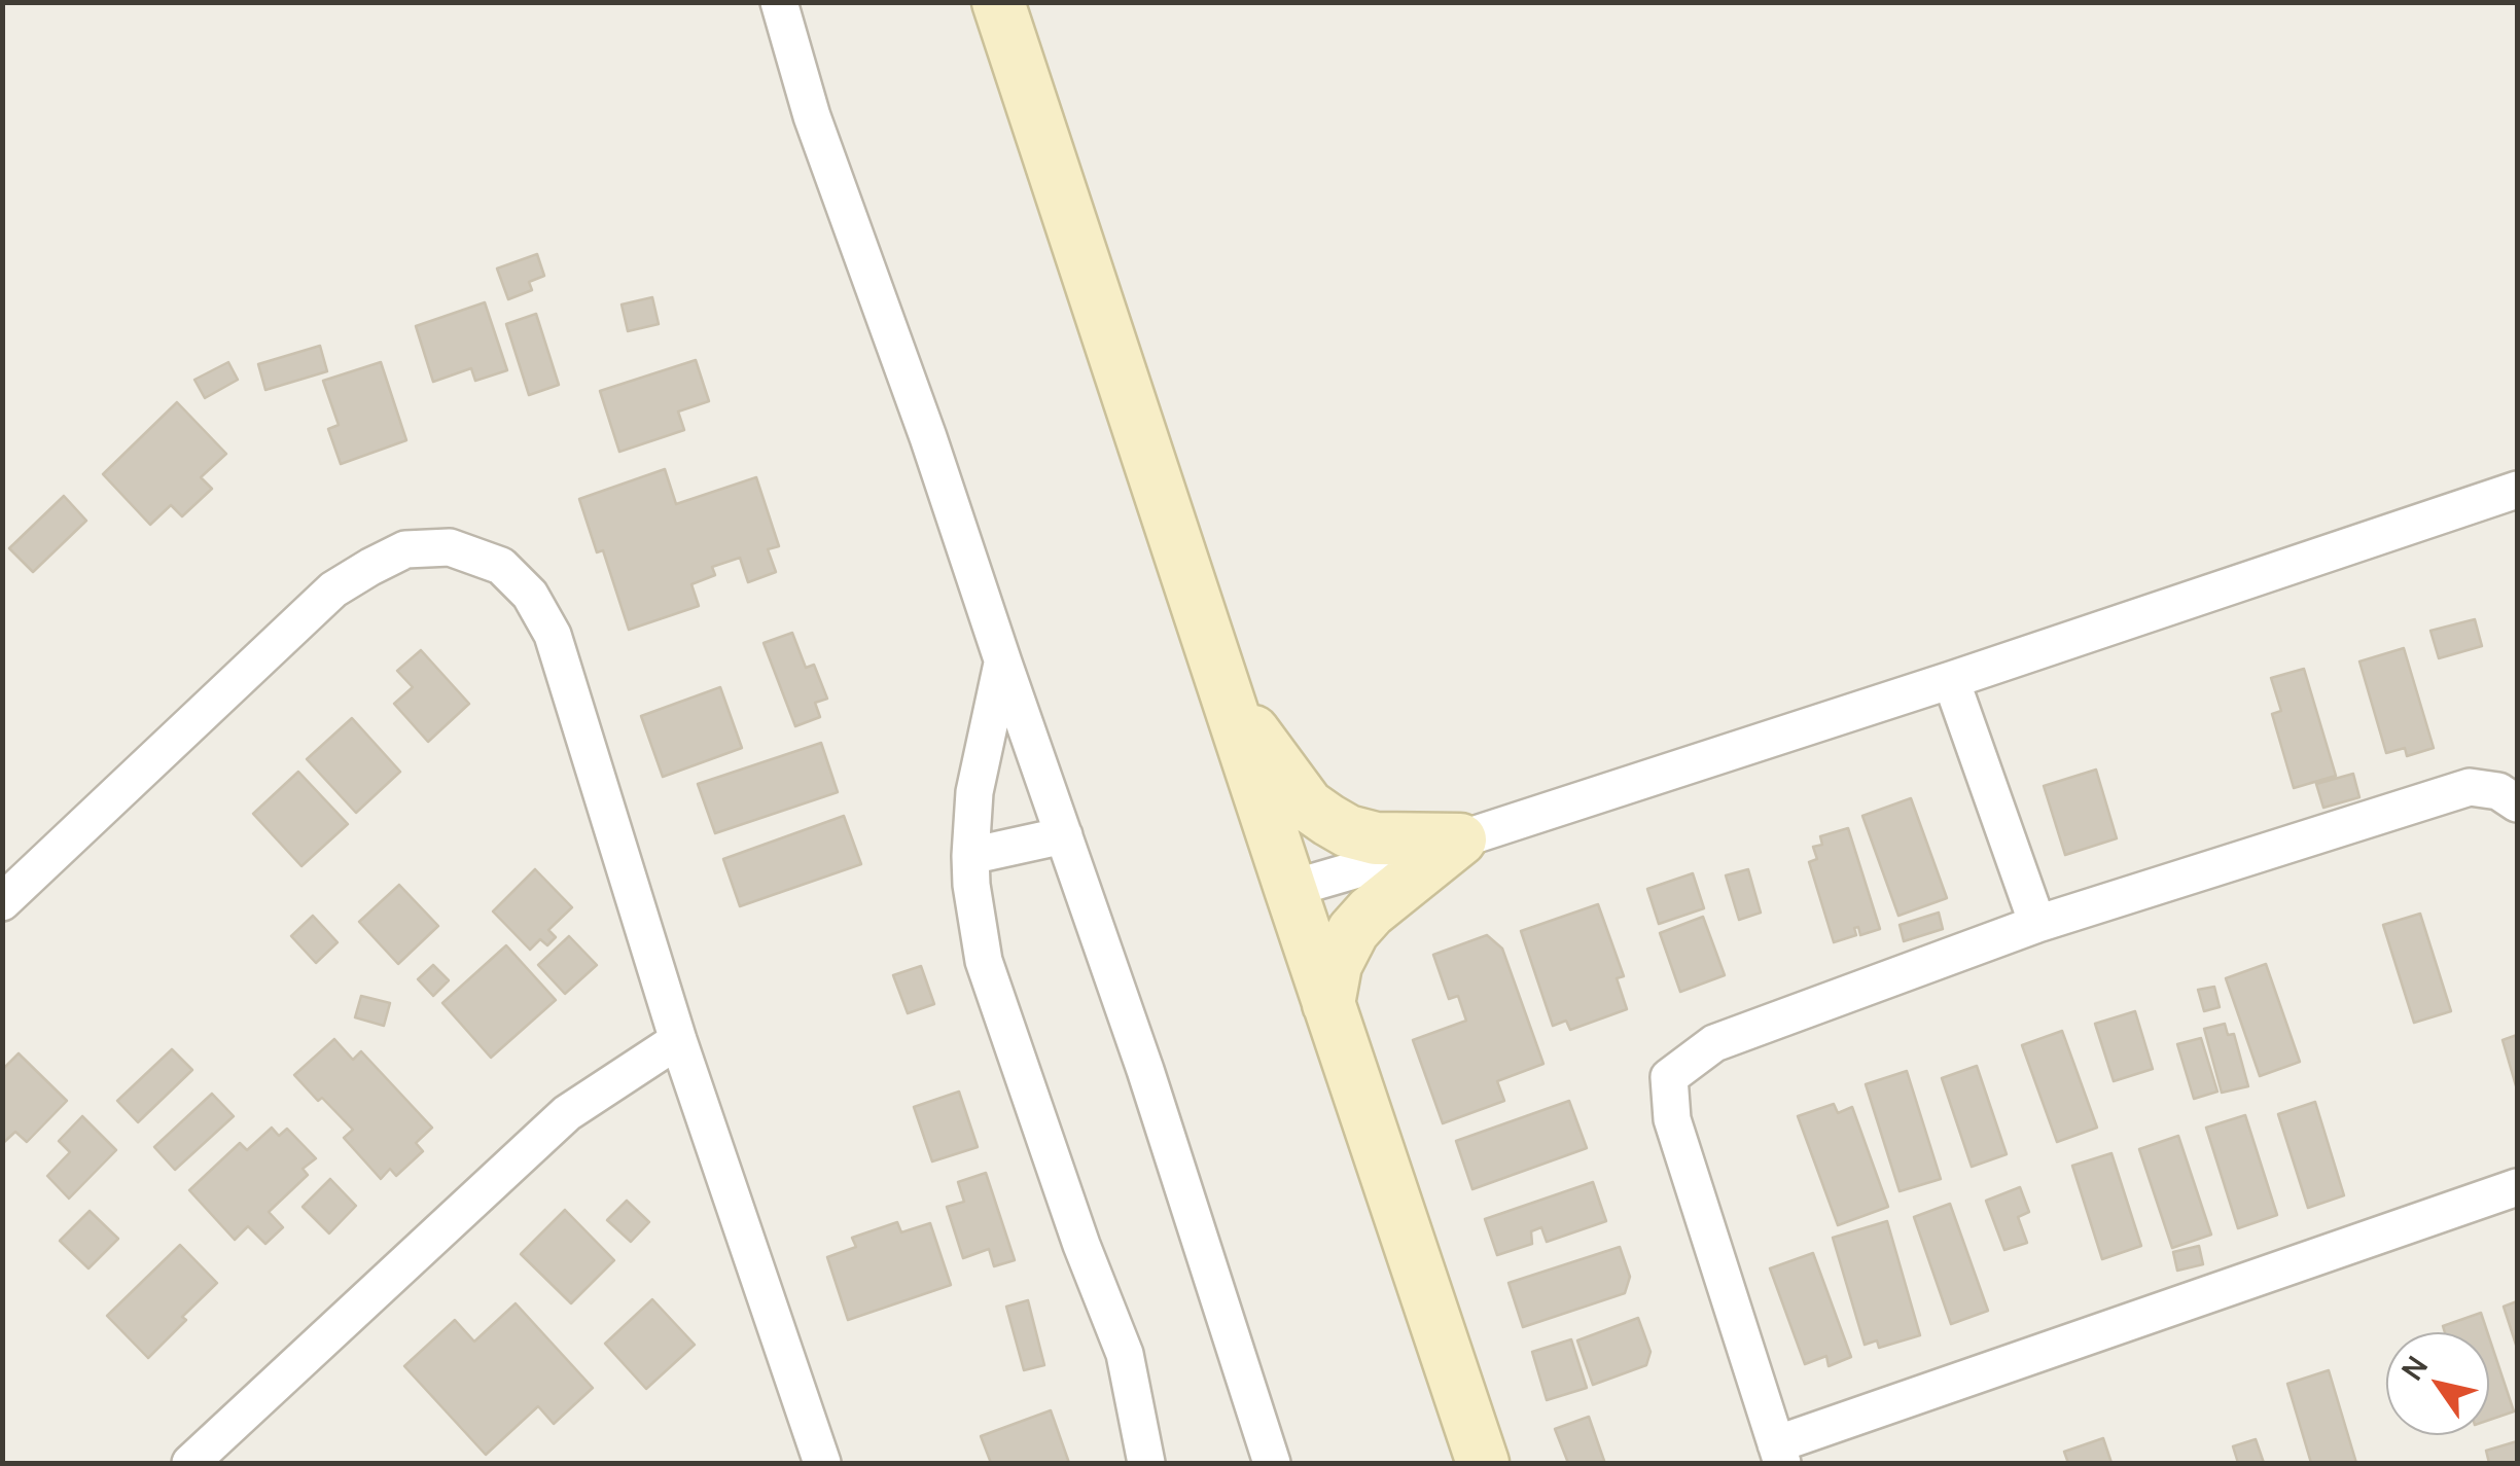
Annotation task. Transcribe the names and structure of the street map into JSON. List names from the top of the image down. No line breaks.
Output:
{"north":"top left"}
